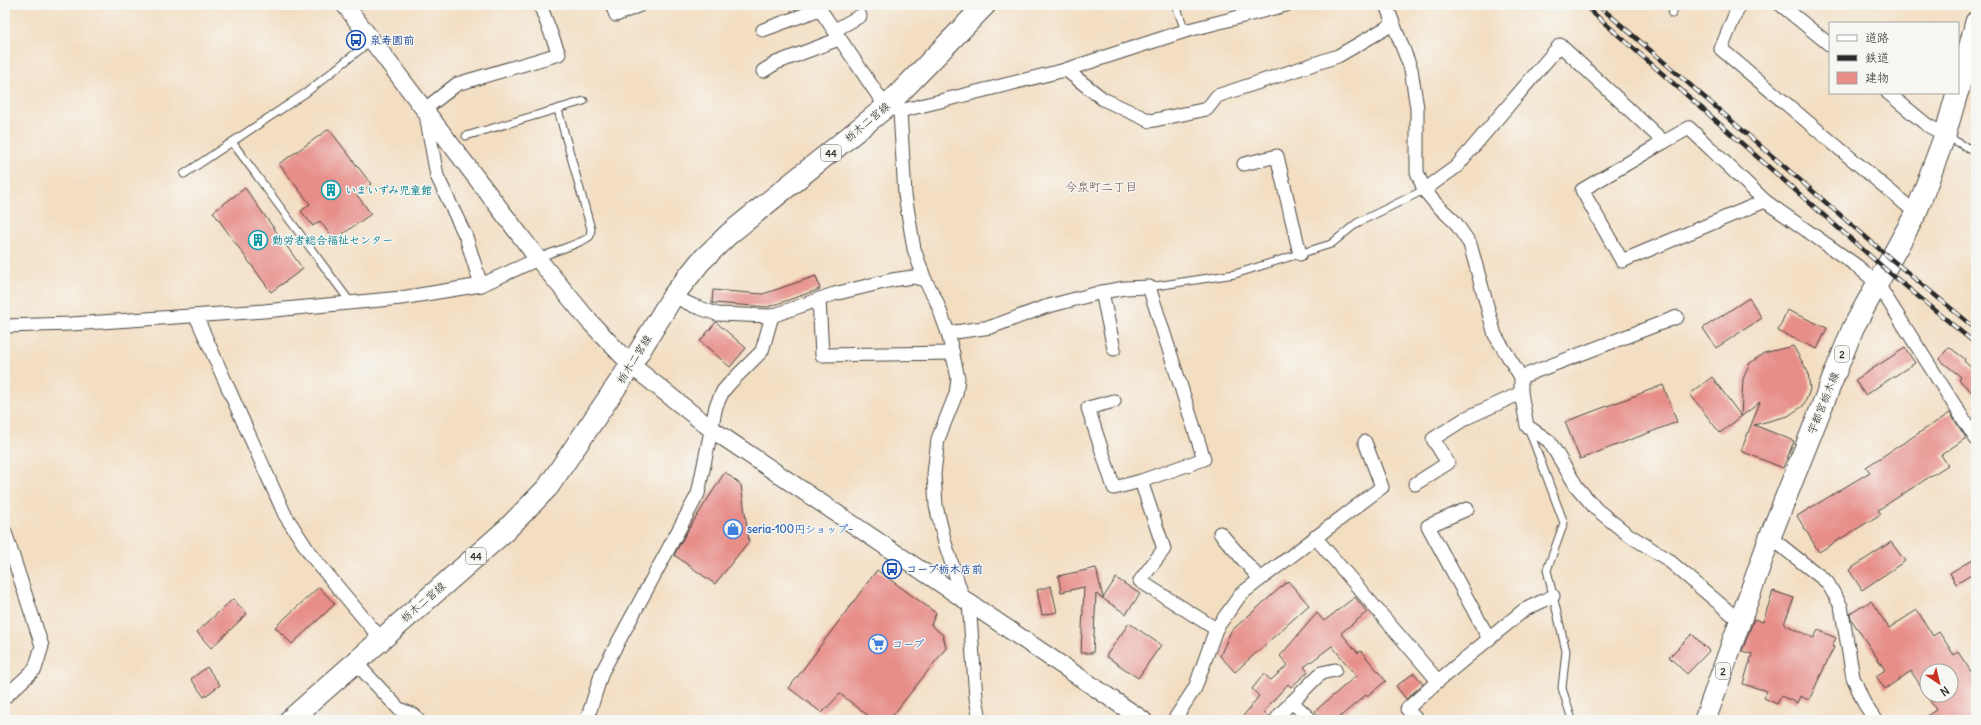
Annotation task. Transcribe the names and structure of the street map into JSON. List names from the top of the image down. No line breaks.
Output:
{"streets":{"main road":["栃木二宮線","44","2","宇都宮栃木線"]},"districts":["今泉町二丁目"],"places":{"bus stop":["泉寿園前","コープ栃木店前"],"building":["いまいずみ児童館","勤労者総合福祉センター"],"shop":["seria-100円ショップ-"],"supermarket":["コープ"]},"legend":["道路","鉄道","建物"],"north":"bottom right"}
